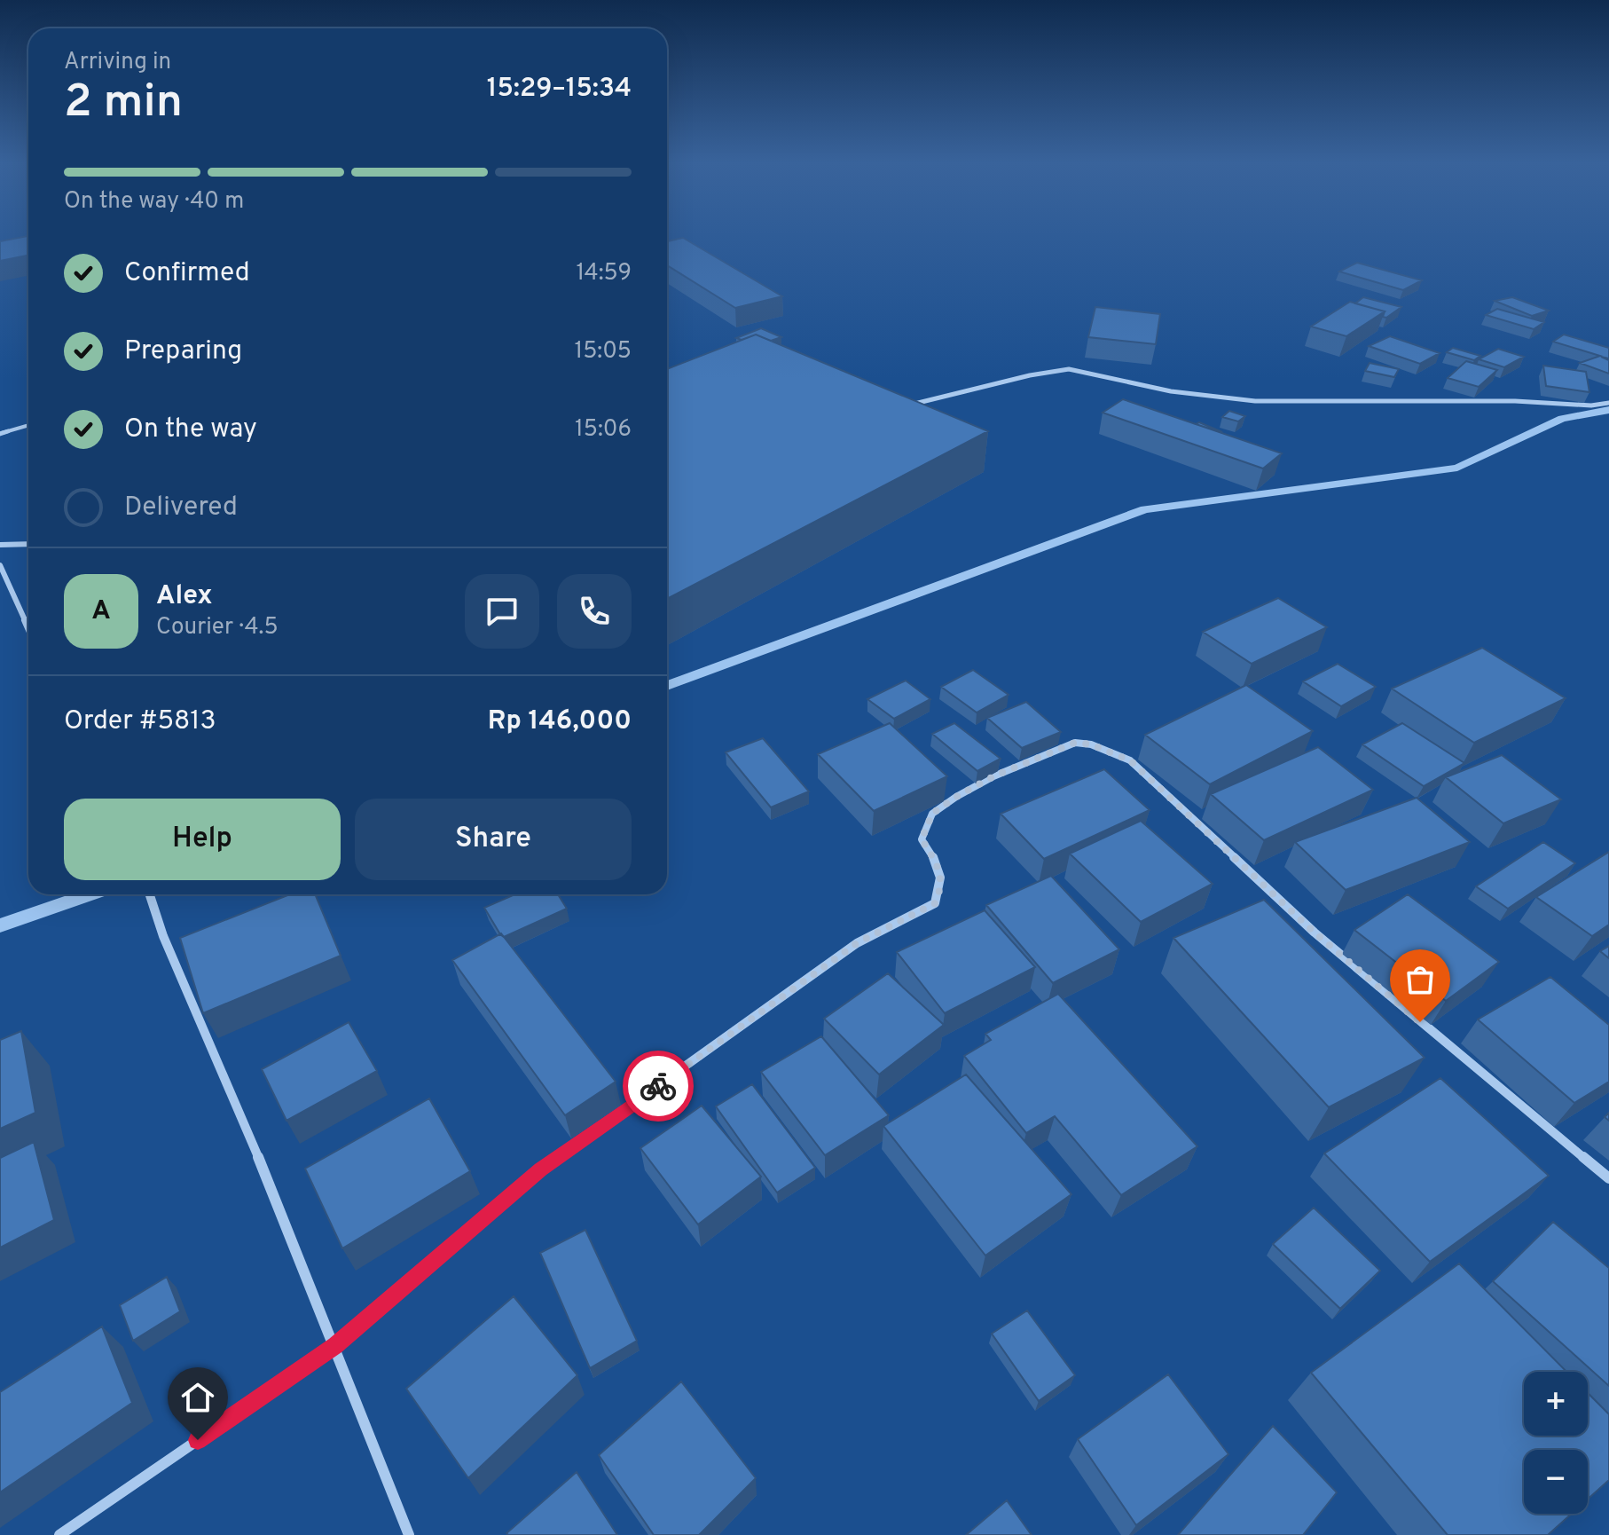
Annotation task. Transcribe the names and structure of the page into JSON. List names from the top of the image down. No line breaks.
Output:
{"page":{"heading":["2 min","Arriving in","15:29–15:34"],"panel":["Alex","Courier · 4.5","Order #5813","Rp 146,000"],"bar":"On the way · 40 m","list":[["Confirmed","14:59"],["Preparing","15:05"],["On the way","15:06"],"Delivered"],"round":"A","buttons":["Help","Share"],"map_buttons":["+","−"]}}
